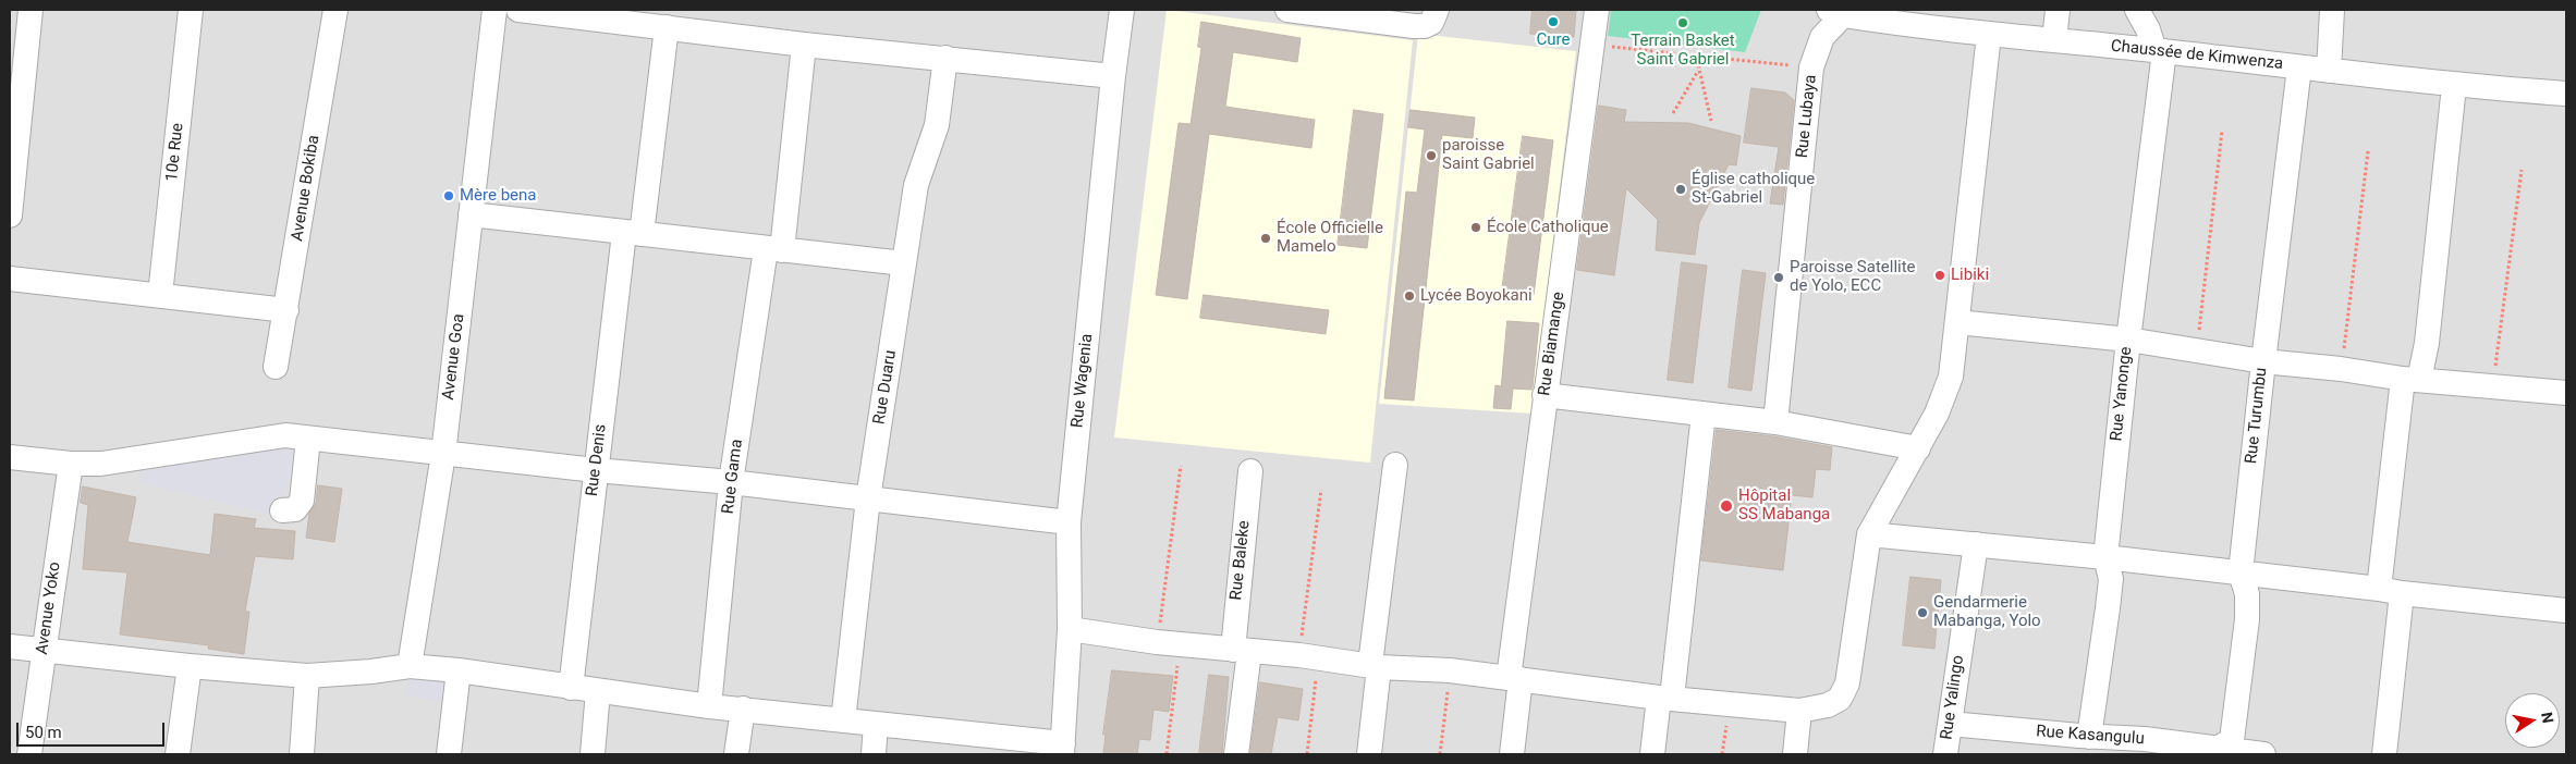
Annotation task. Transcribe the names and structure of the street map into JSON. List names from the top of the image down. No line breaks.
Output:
{"streets":{"street":["Chaussée de Kimwenza","Rue Lubaya","10e Rue","Avenue Bokiba","Rue Biamange","Avenue Goa","Rue Wagenia","Rue Duaru","Rue Yanonge","Rue Turumbu","Rue Denis","Rue Gama","Rue Baleke","Avenue Yoko","Rue Yalingo","Rue Kasangulu"]},"crossings":[["Chaussée de Kimwenza","Rue Lubaya"],["Chaussée de Kimwenza","Rue Yanonge"],["Chaussée de Kimwenza","Rue Turumbu"],["Rue Yanonge","Rue Kasangulu"],["Rue Turumbu","Rue Kasangulu"],["Rue Yalingo","Rue Kasangulu"]],"places":["Cure","Terrain Basket Saint Gabriel","paroisse Saint Gabriel","Église catholique St-Gabriel","Mère bena","École Catholique","École Officielle Mamelo","Libiki","Paroisse Satellite de Yolo, ECC","Lycée Boyokani","Hôpital SS Mabanga","Gendarmerie Mabanga, Yolo"],"scale_bar":"50 m","north":"right"}
